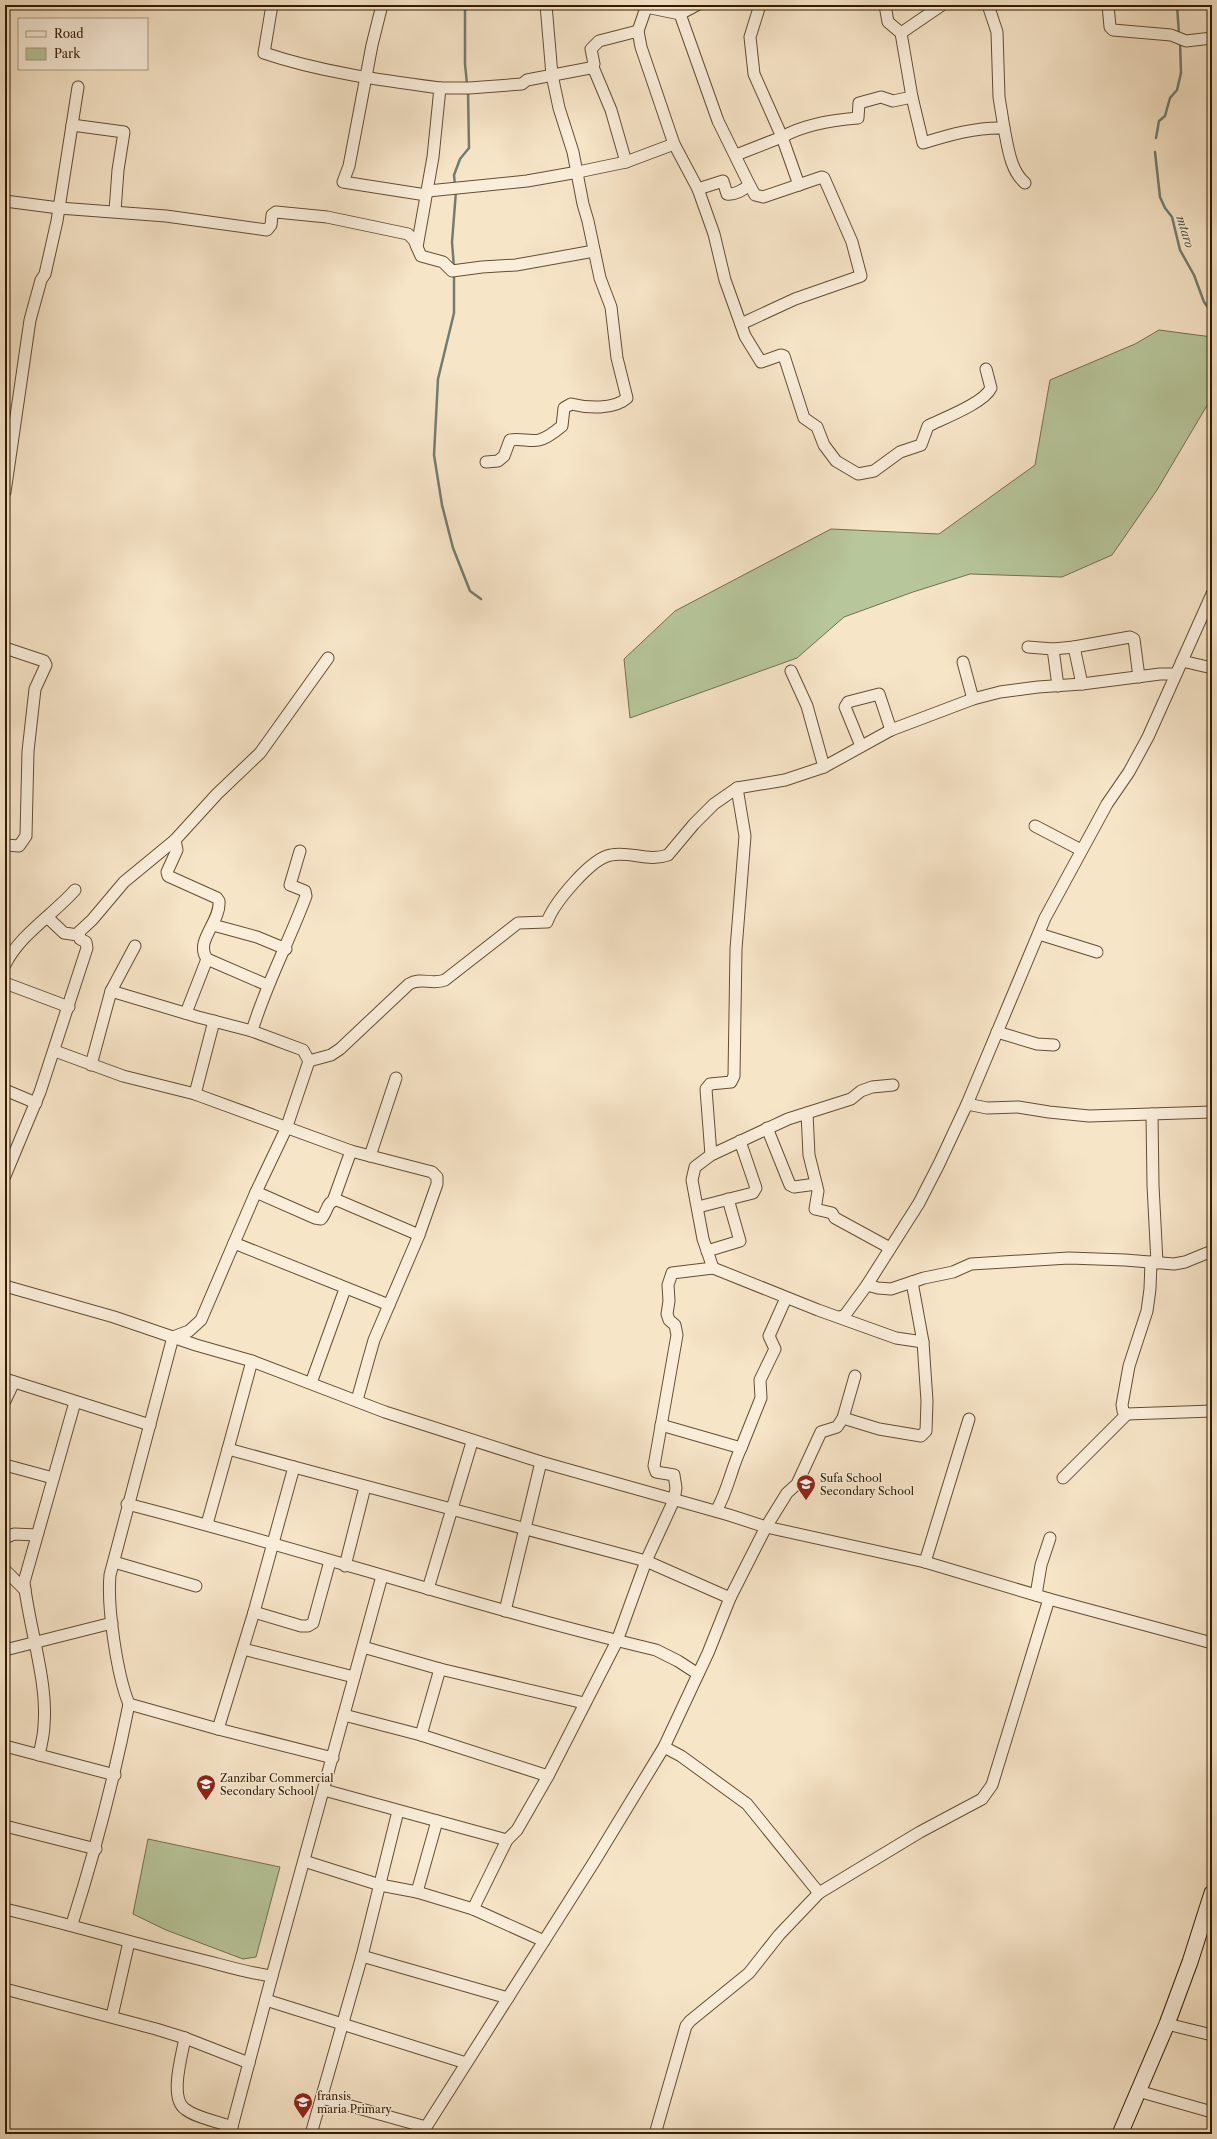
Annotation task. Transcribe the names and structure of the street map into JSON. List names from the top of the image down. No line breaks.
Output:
{"water":["mtaro"],"places":{"school or university":["Sufa School Secondary School","Zanzibar Commercial Secondary School","fransis maria Primary"]},"legend":["Road","Park"]}
